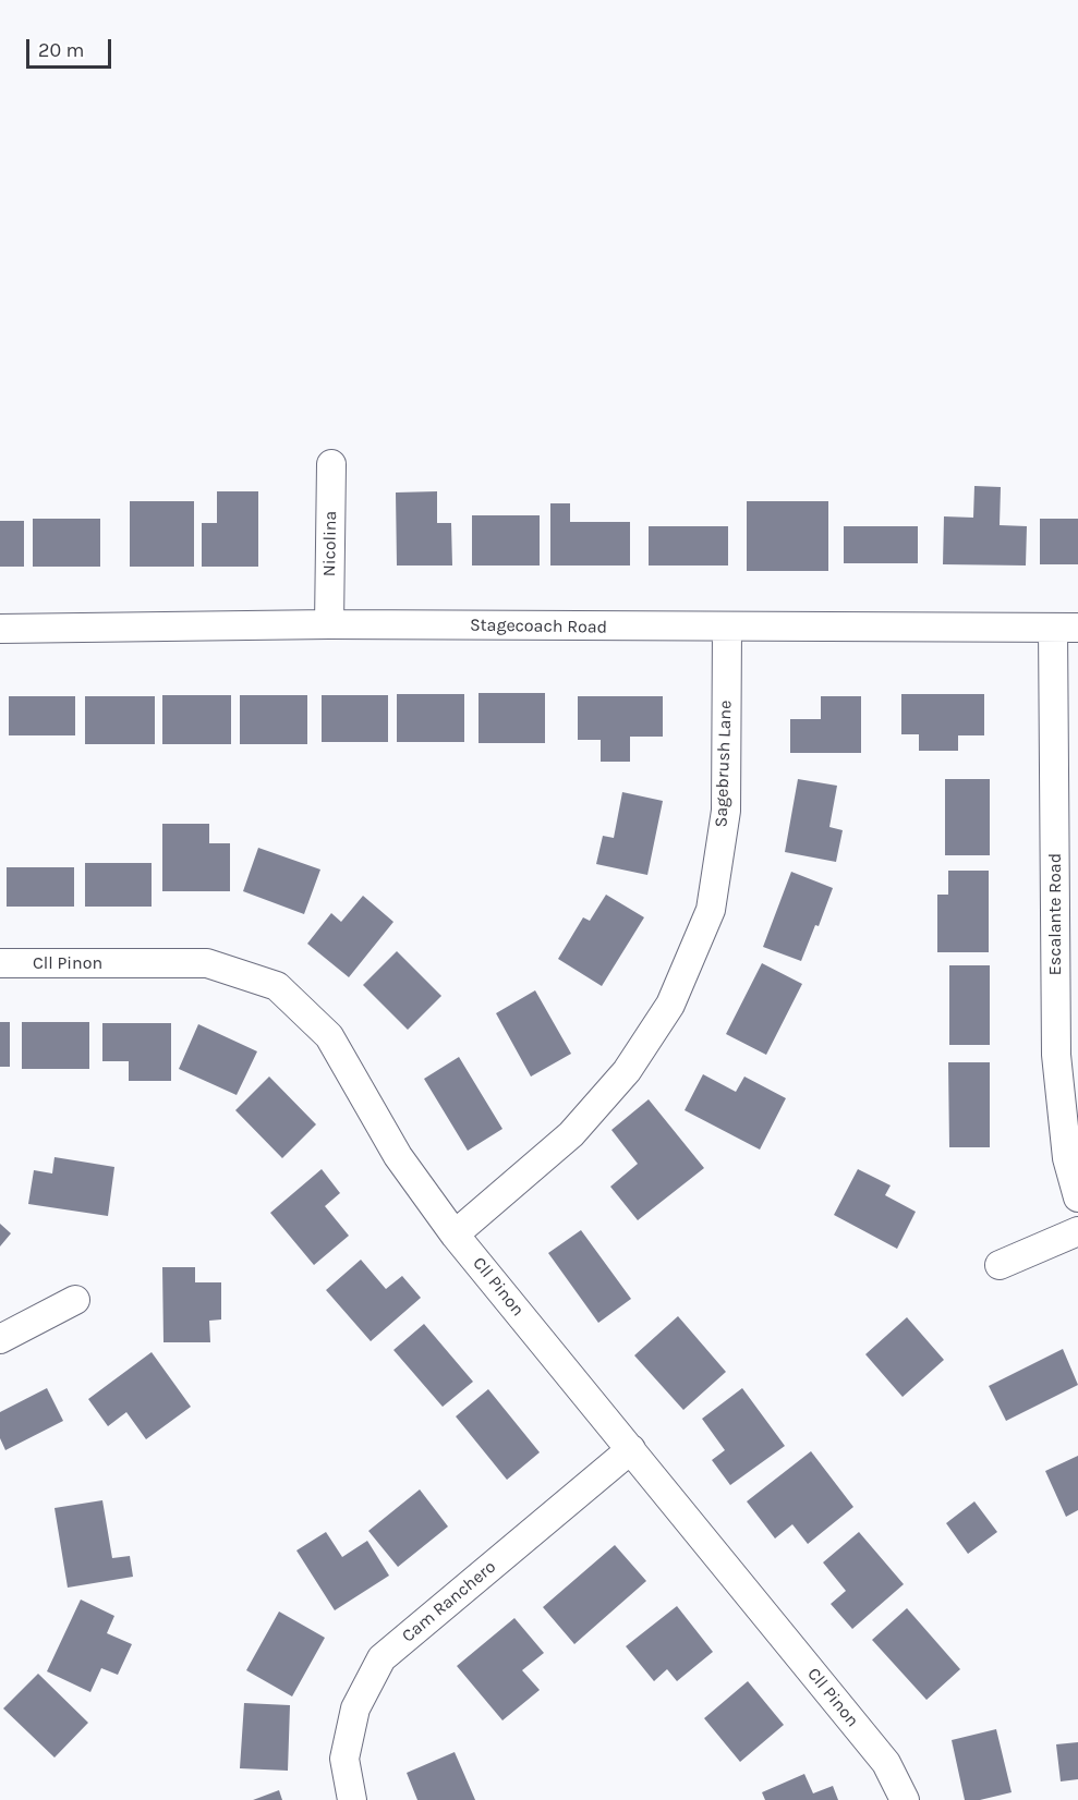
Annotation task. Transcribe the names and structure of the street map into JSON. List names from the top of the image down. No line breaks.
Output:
{"streets":{"street":["Nicolina","Stagecoach Road","Sagebrush Lane","Escalante Road","Cll Pinon","Cam Ranchero"]},"crossings":[["Nicolina","Stagecoach Road"],["Stagecoach Road","Sagebrush Lane"],["Stagecoach Road","Escalante Road"],["Sagebrush Lane","Cll Pinon"],["Cll Pinon","Cam Ranchero"]],"scale_bar":"20 m"}
